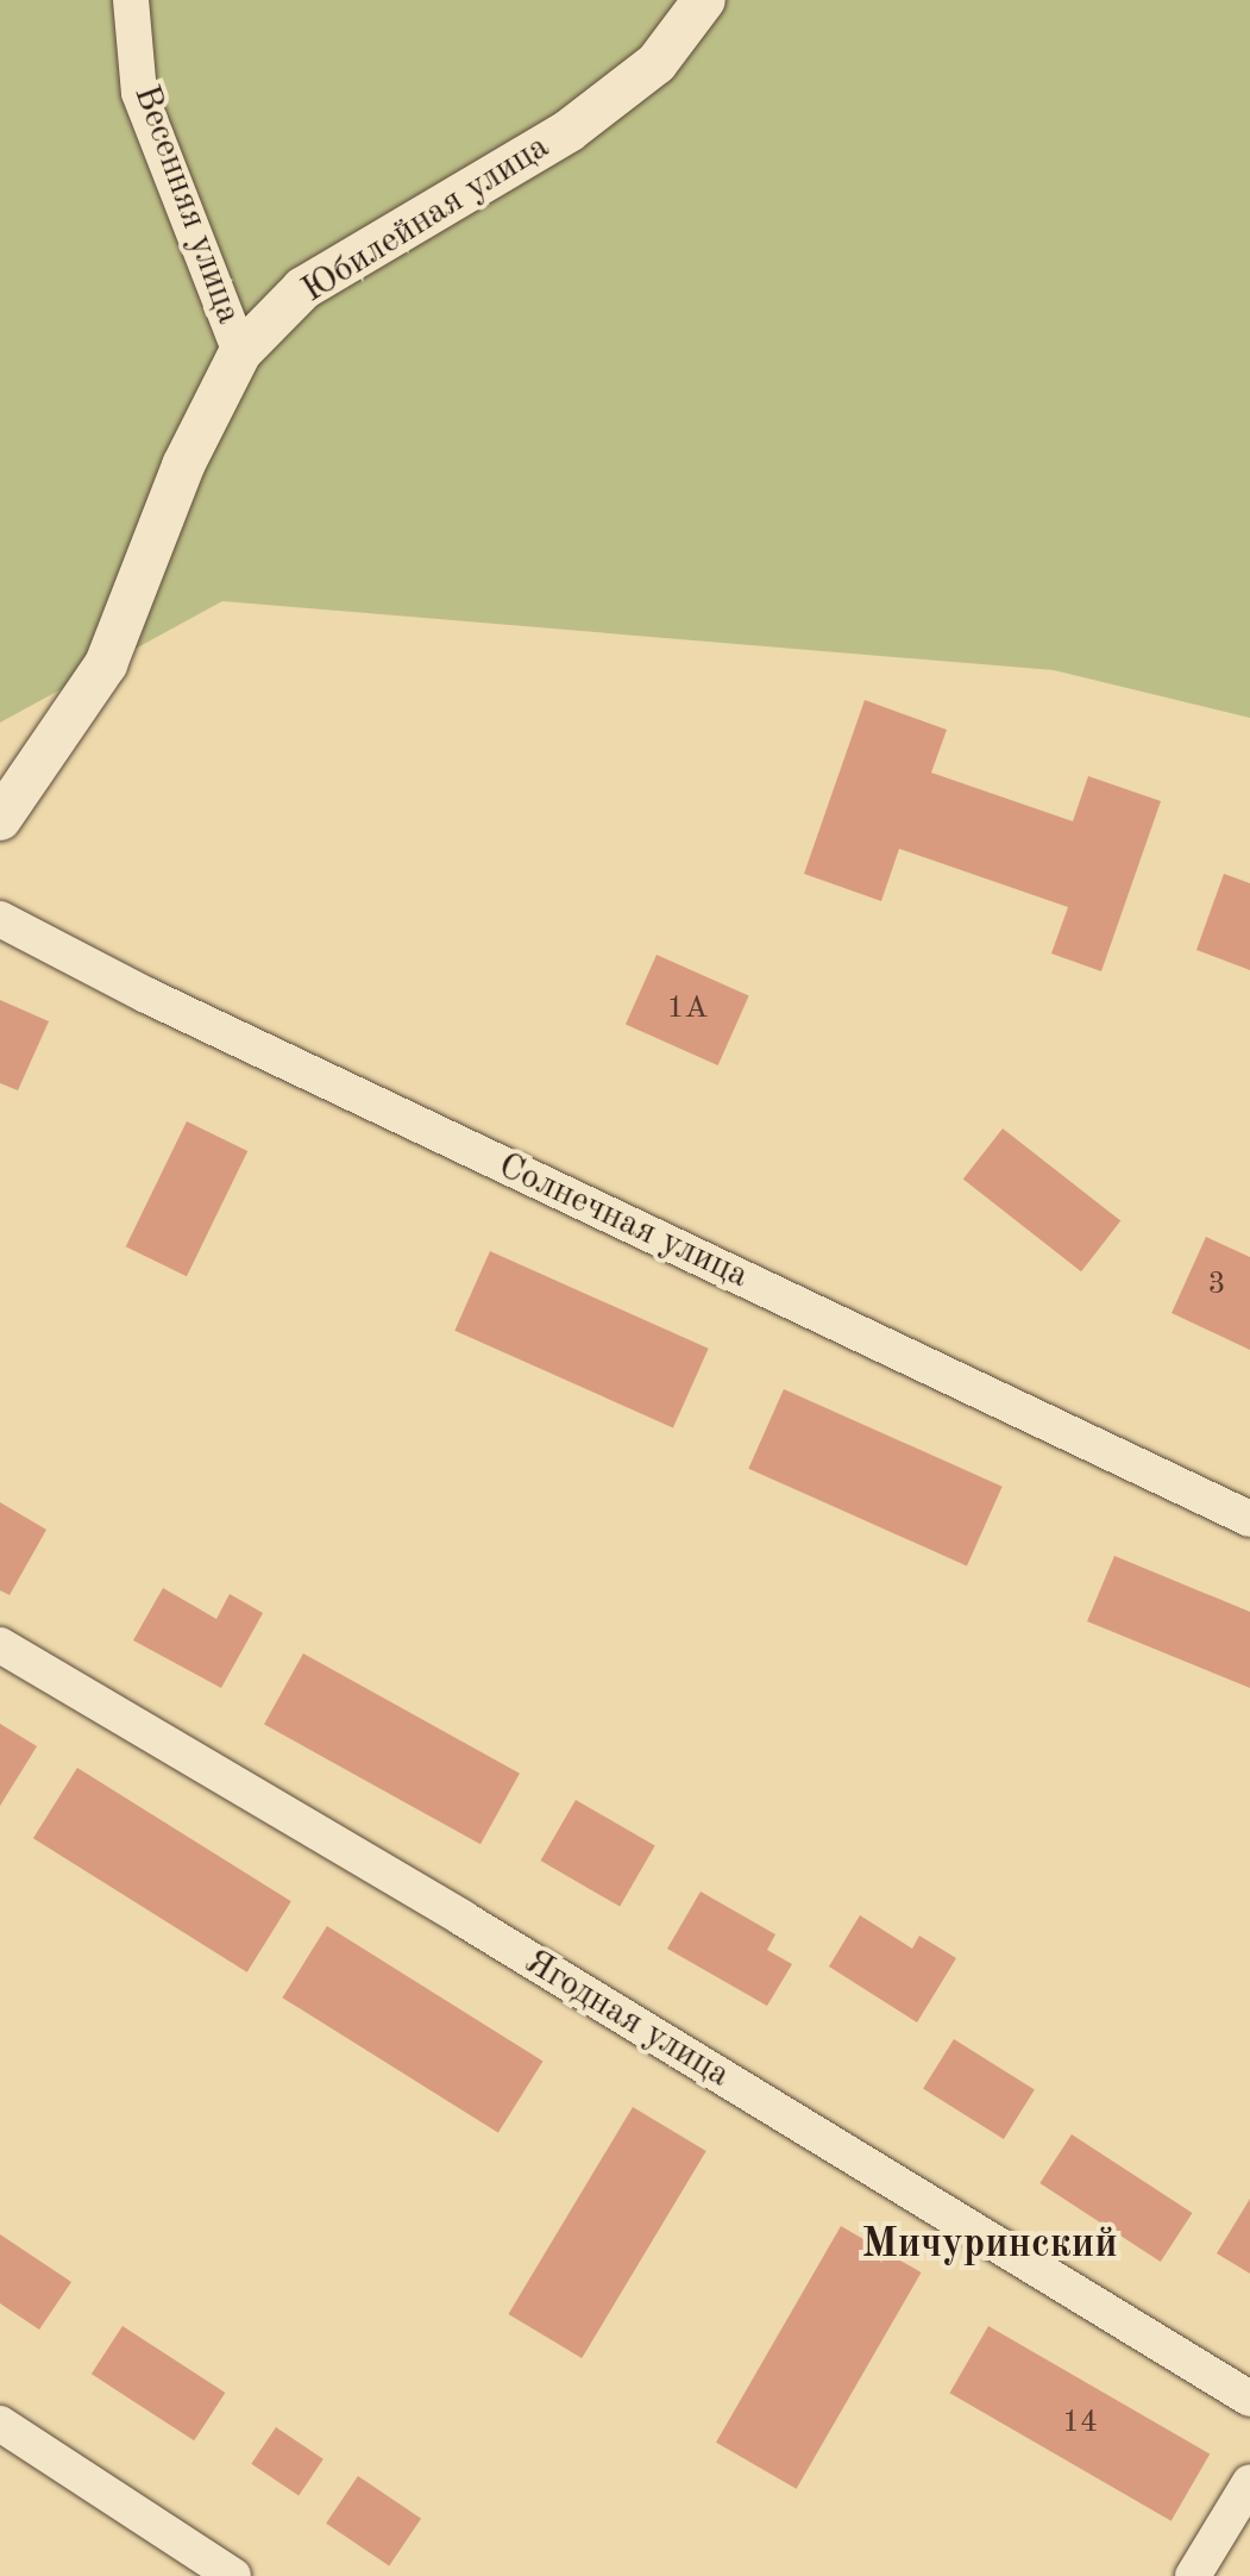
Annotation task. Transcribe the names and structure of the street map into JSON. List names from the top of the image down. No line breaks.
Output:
{"streets":{"street":["Весенняя улица","Юбилейная улица","Солнечная улица","Ягодная улица"]},"crossings":[["Весенняя улица","Юбилейная улица"]],"districts":["Мичуринский"],"house_numbers":["1А","3","14"]}
